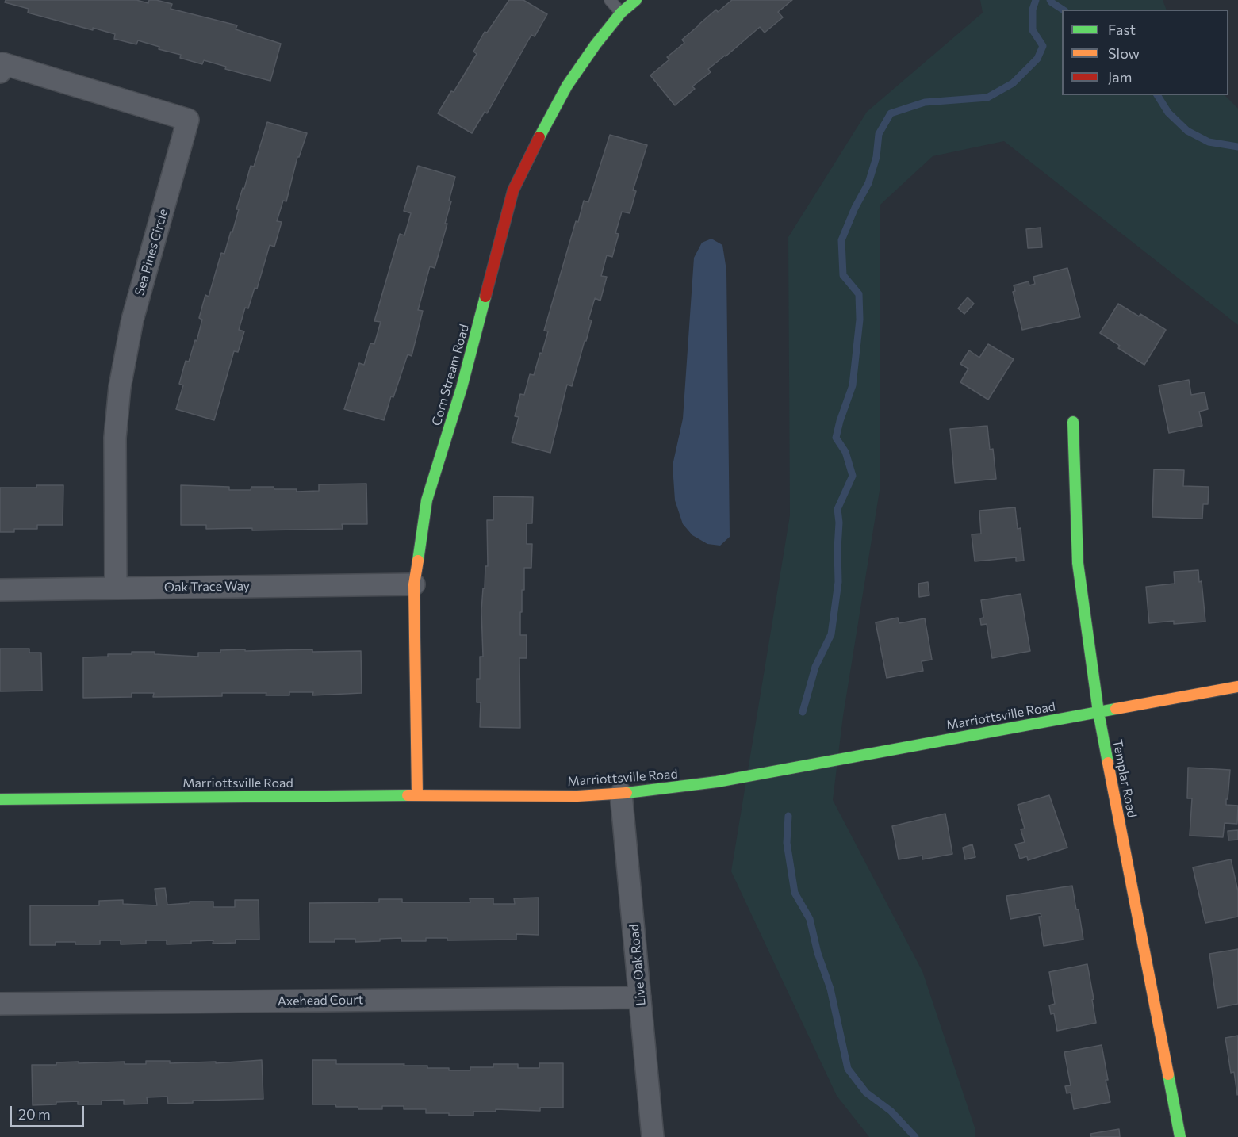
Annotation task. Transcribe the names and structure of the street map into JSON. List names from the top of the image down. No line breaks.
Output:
{"streets":{"street":["Sea Pines Circle","Corn Stream Road","Oak Trace Way","Marriottsville Road","Templar Road","Live Oak Road","Axehead Court"]},"crossings":[["Sea Pines Circle","Oak Trace Way"],["Corn Stream Road","Oak Trace Way"],["Corn Stream Road","Marriottsville Road"],["Marriottsville Road","Templar Road"],["Marriottsville Road","Live Oak Road"],["Live Oak Road","Axehead Court"]],"legend":["Fast","Slow","Jam"],"scale_bar":"20 m"}
